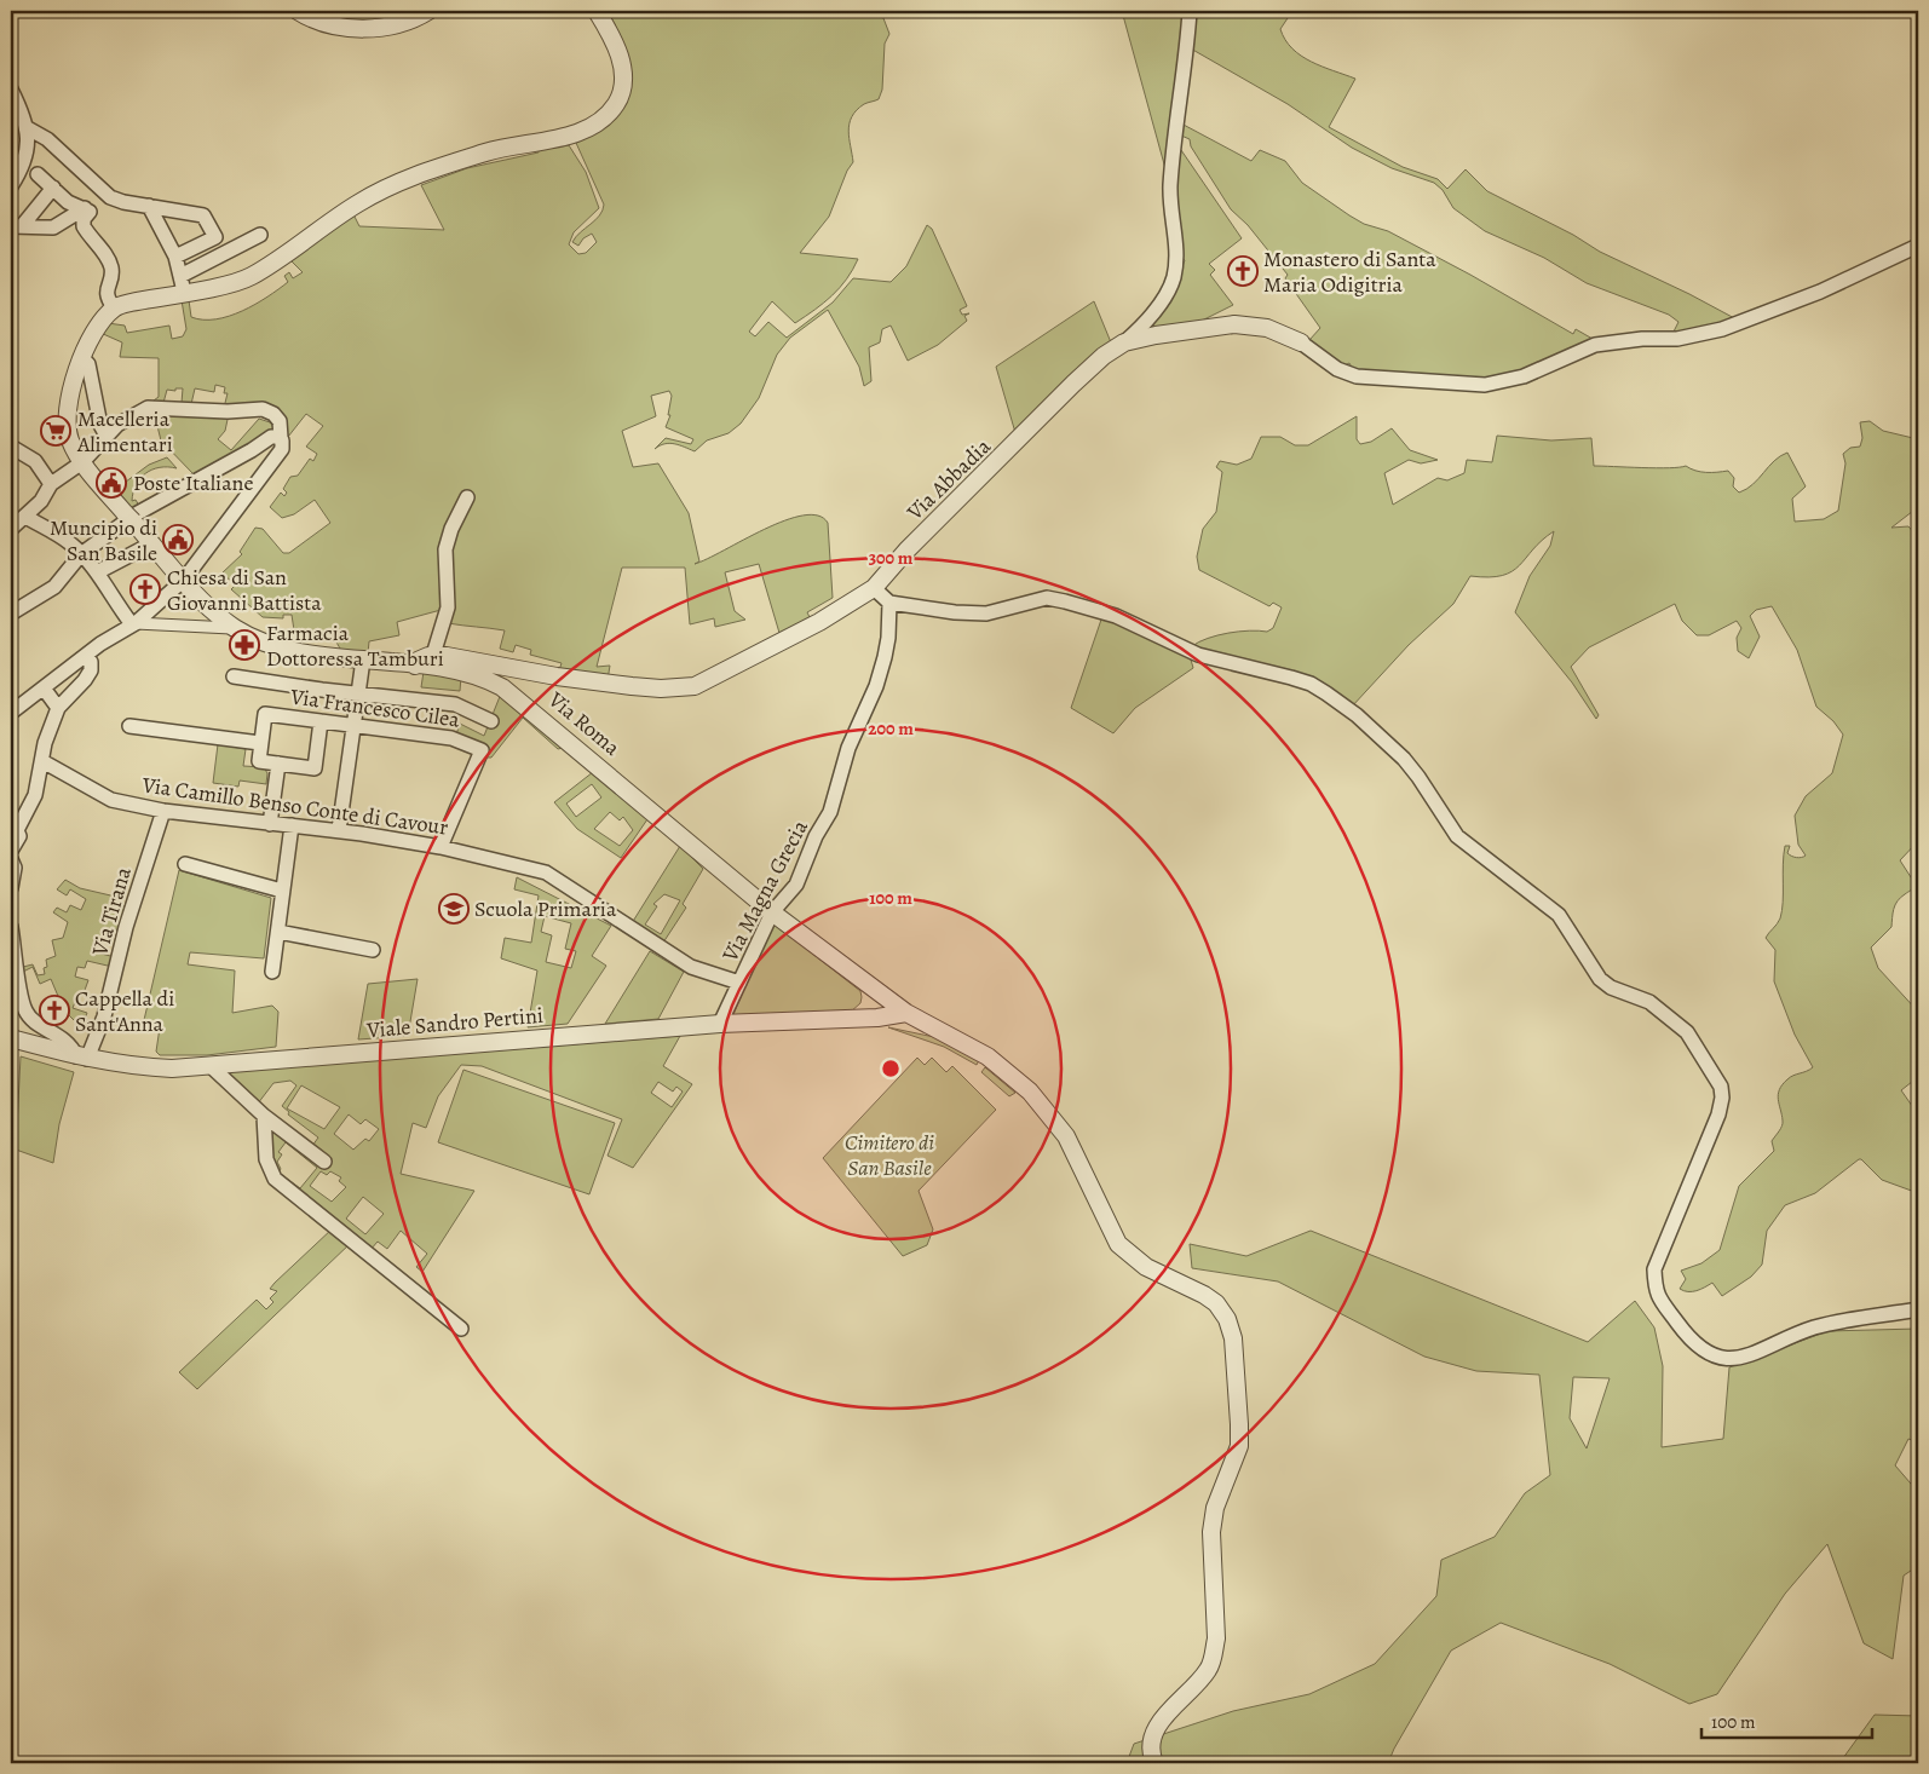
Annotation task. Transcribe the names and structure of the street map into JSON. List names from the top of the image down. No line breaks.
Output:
{"streets":{"street":["Via Abbadia","Via Francesco Cilea","Via Roma","Via Camillo Benso Conte di Cavour","Via Magna Grecia","Via Tirana","Viale Sandro Pertini"]},"crossings":[["Via Francesco Cilea","Via Camillo Benso Conte di Cavour"],["Via Roma","Via Magna Grecia"],["Via Roma","Viale Sandro Pertini"],["Via Camillo Benso Conte di Cavour","Via Magna Grecia"],["Via Camillo Benso Conte di Cavour","Via Tirana"],["Via Magna Grecia","Viale Sandro Pertini"],["Via Tirana","Viale Sandro Pertini"]],"parks":["Cimitero di San Basile"],"places":{"church":["Monastero di Santa Maria Odigitria","Chiesa di San Giovanni Battista","Cappella di Sant'Anna"],"supermarket":["Macelleria Alimentari"],"public building":["Poste Italiane","Muncipio di San Basile"],"pharmacy":["Farmacia Dottoressa Tamburi"],"school or university":["Scuola Primaria"]},"scale_bar":"100 m","rings":["300 m","200 m","100 m"]}
